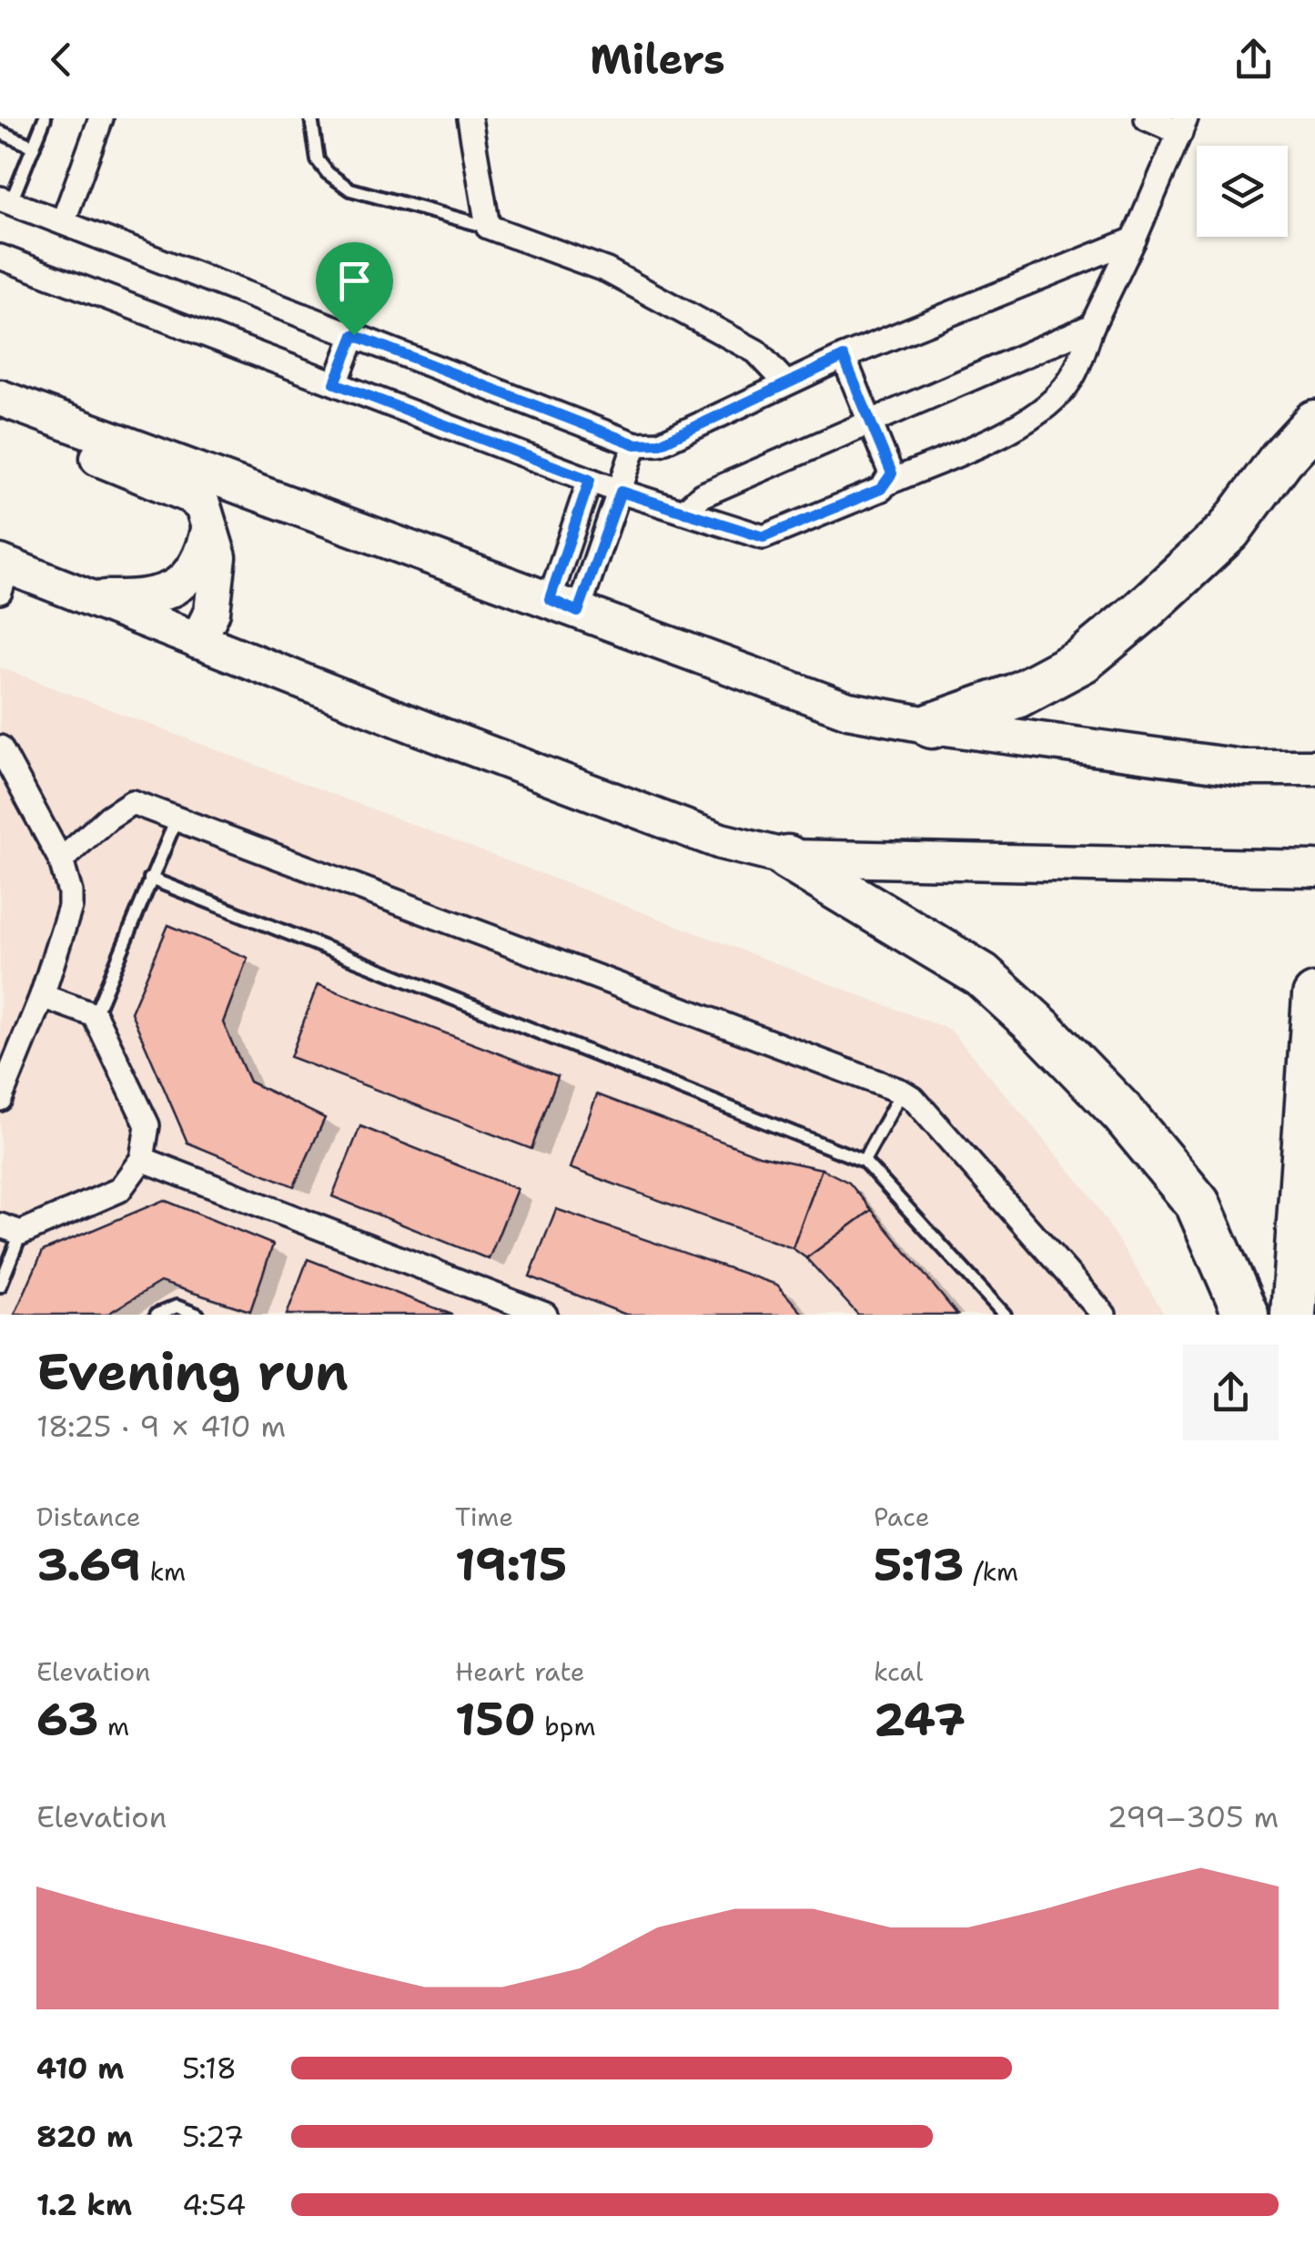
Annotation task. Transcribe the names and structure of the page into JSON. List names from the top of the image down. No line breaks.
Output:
{"page":{"header":"Milers","heading":["Evening run","18:25 · 9 × 410 m"],"stats":[["Distance","3.69 km"],["Time","19:15"],["Pace","5:13 /km"],["Elevation","63 m"],["Heart rate","150 bpm"],["kcal","247"]],"chart":["Elevation","299–305 m"],"list":[{"name":"410 m","note":"5:18"},{"name":"820 m","note":"5:27"},{"name":"1.2 km","note":"4:54"}]}}
